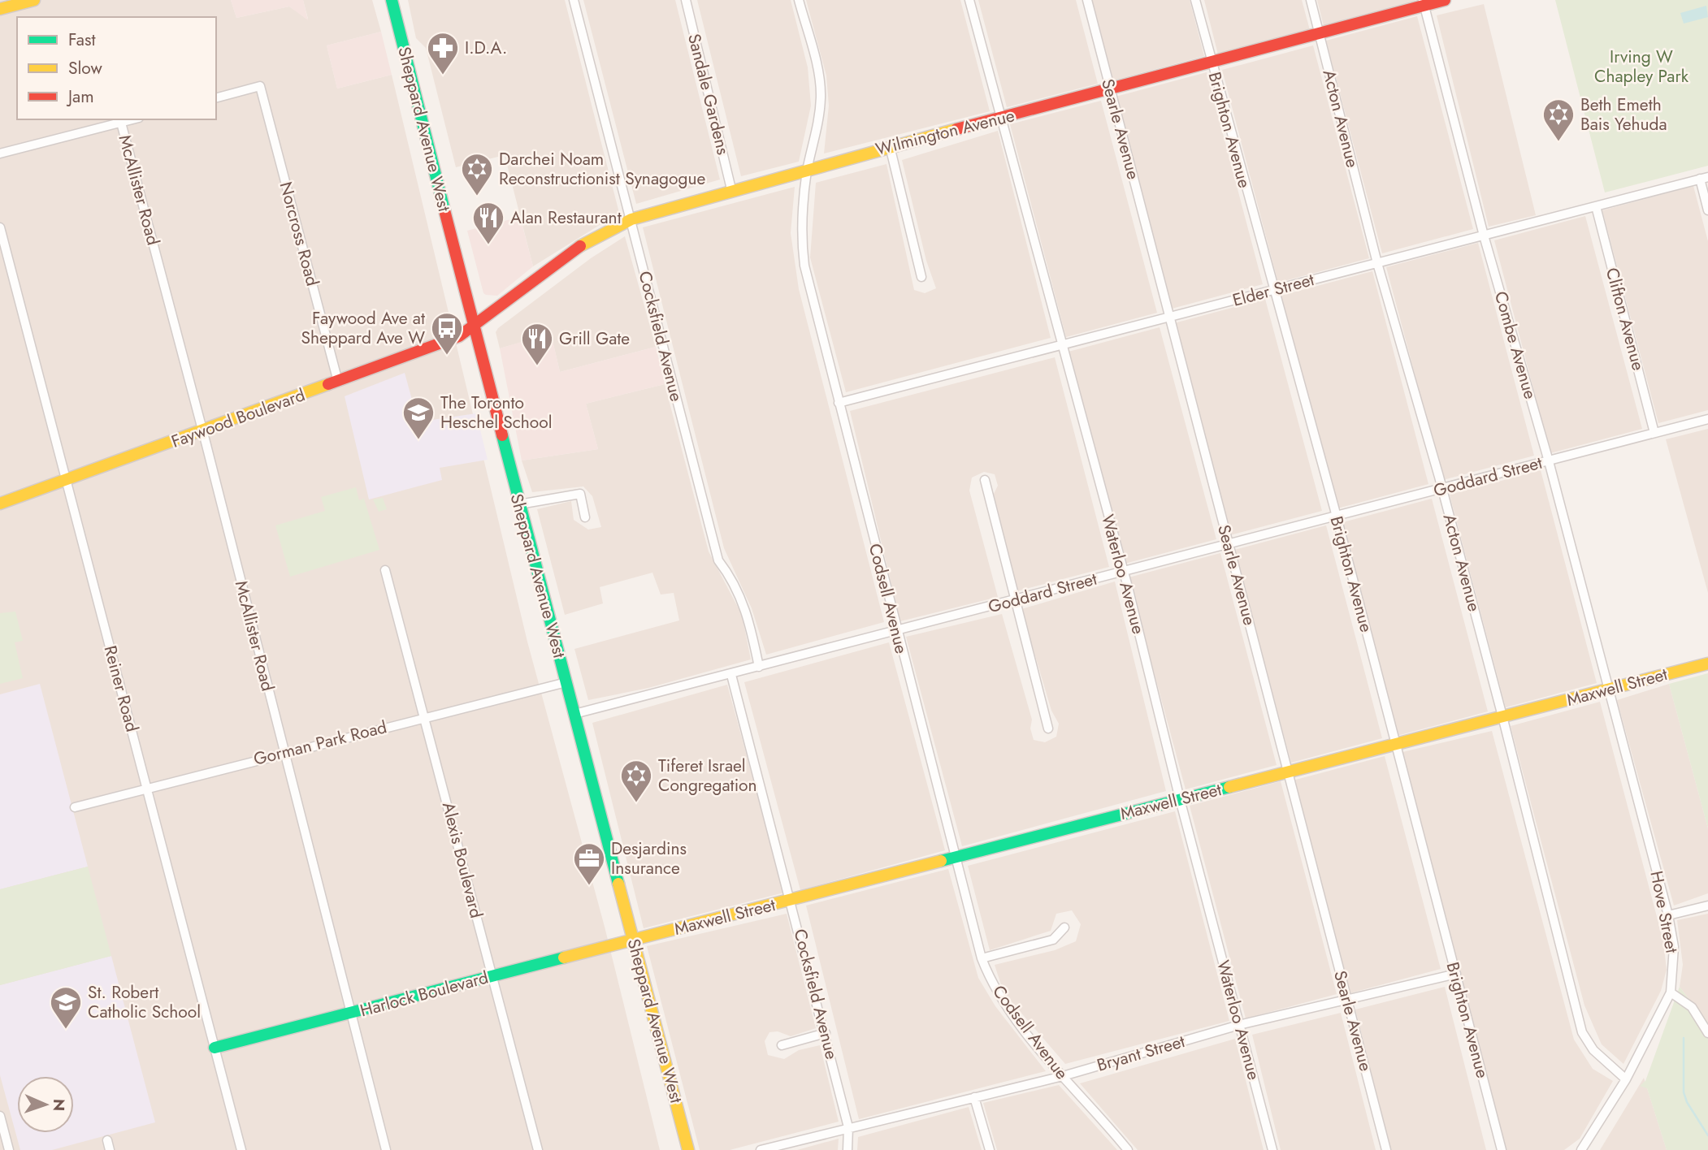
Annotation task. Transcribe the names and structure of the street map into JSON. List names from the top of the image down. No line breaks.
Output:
{"streets":{"street":["Sandale Gardens","Acton Avenue","Sheppard Avenue West","Searle Avenue","Brighton Avenue","Wilmington Avenue","McAllister Road","Norcross Road","Elder Street","Clifton Avenue","Cocksfield Avenue","Combe Avenue","Faywood Boulevard","Goddard Street","Waterloo Avenue","Codsell Avenue","Maxwell Street","Reiner Road","Gorman Park Road","Alexis Boulevard","Hove Street","Harlock Boulevard","Bryant Street"]},"crossings":[["Sandale Gardens","Wilmington Avenue"],["Acton Avenue","Wilmington Avenue"],["Acton Avenue","Elder Street"],["Acton Avenue","Goddard Street"],["Acton Avenue","Maxwell Street"],["Acton Avenue","Hove Street"],["Sheppard Avenue West","Wilmington Avenue"],["Sheppard Avenue West","Faywood Boulevard"],["Sheppard Avenue West","Goddard Street"],["Sheppard Avenue West","Maxwell Street"],["Sheppard Avenue West","Gorman Park Road"],["Sheppard Avenue West","Harlock Boulevard"],["Searle Avenue","Wilmington Avenue"],["Searle Avenue","Elder Street"],["Searle Avenue","Goddard Street"],["Searle Avenue","Maxwell Street"],["Searle Avenue","Bryant Street"],["Brighton Avenue","Wilmington Avenue"],["Brighton Avenue","Elder Street"],["Brighton Avenue","Goddard Street"],["Brighton Avenue","Maxwell Street"],["Brighton Avenue","Bryant Street"],["Wilmington Avenue","Cocksfield Avenue"],["Wilmington Avenue","Combe Avenue"],["Wilmington Avenue","Faywood Boulevard"],["Wilmington Avenue","Waterloo Avenue"],["Wilmington Avenue","Codsell Avenue"],["McAllister Road","Faywood Boulevard"],["McAllister Road","Gorman Park Road"],["McAllister Road","Harlock Boulevard"],["Norcross Road","Faywood Boulevard"],["Elder Street","Clifton Avenue"],["Elder Street","Combe Avenue"],["Elder Street","Waterloo Avenue"],["Elder Street","Codsell Avenue"],["Clifton Avenue","Goddard Street"],["Cocksfield Avenue","Goddard Street"],["Cocksfield Avenue","Maxwell Street"],["Cocksfield Avenue","Bryant Street"],["Combe Avenue","Goddard Street"],["Combe Avenue","Maxwell Street"],["Combe Avenue","Hove Street"],["Faywood Boulevard","Reiner Road"],["Goddard Street","Waterloo Avenue"],["Goddard Street","Codsell Avenue"],["Waterloo Avenue","Maxwell Street"],["Waterloo Avenue","Bryant Street"],["Codsell Avenue","Maxwell Street"],["Codsell Avenue","Bryant Street"],["Maxwell Street","Hove Street"],["Maxwell Street","Harlock Boulevard"],["Reiner Road","Gorman Park Road"],["Reiner Road","Harlock Boulevard"],["Gorman Park Road","Alexis Boulevard"],["Alexis Boulevard","Harlock Boulevard"]],"parks":["Irving W Chapley Park"],"places":{"pharmacy":["I.D.A."],"synagogue":["Beth Emeth Bais Yehuda","Darchei Noam Reconstructionist Synagogue","Tiferet Israel Congregation"],"restaurant":["Alan Restaurant","Grill Gate"],"bus stop":["Faywood Ave at Sheppard Ave W"],"school or university":["The Toronto Heschel School","St. Robert Catholic School"],"office":["Desjardins Insurance"]},"legend":["Fast","Slow","Jam"],"north":"right"}
